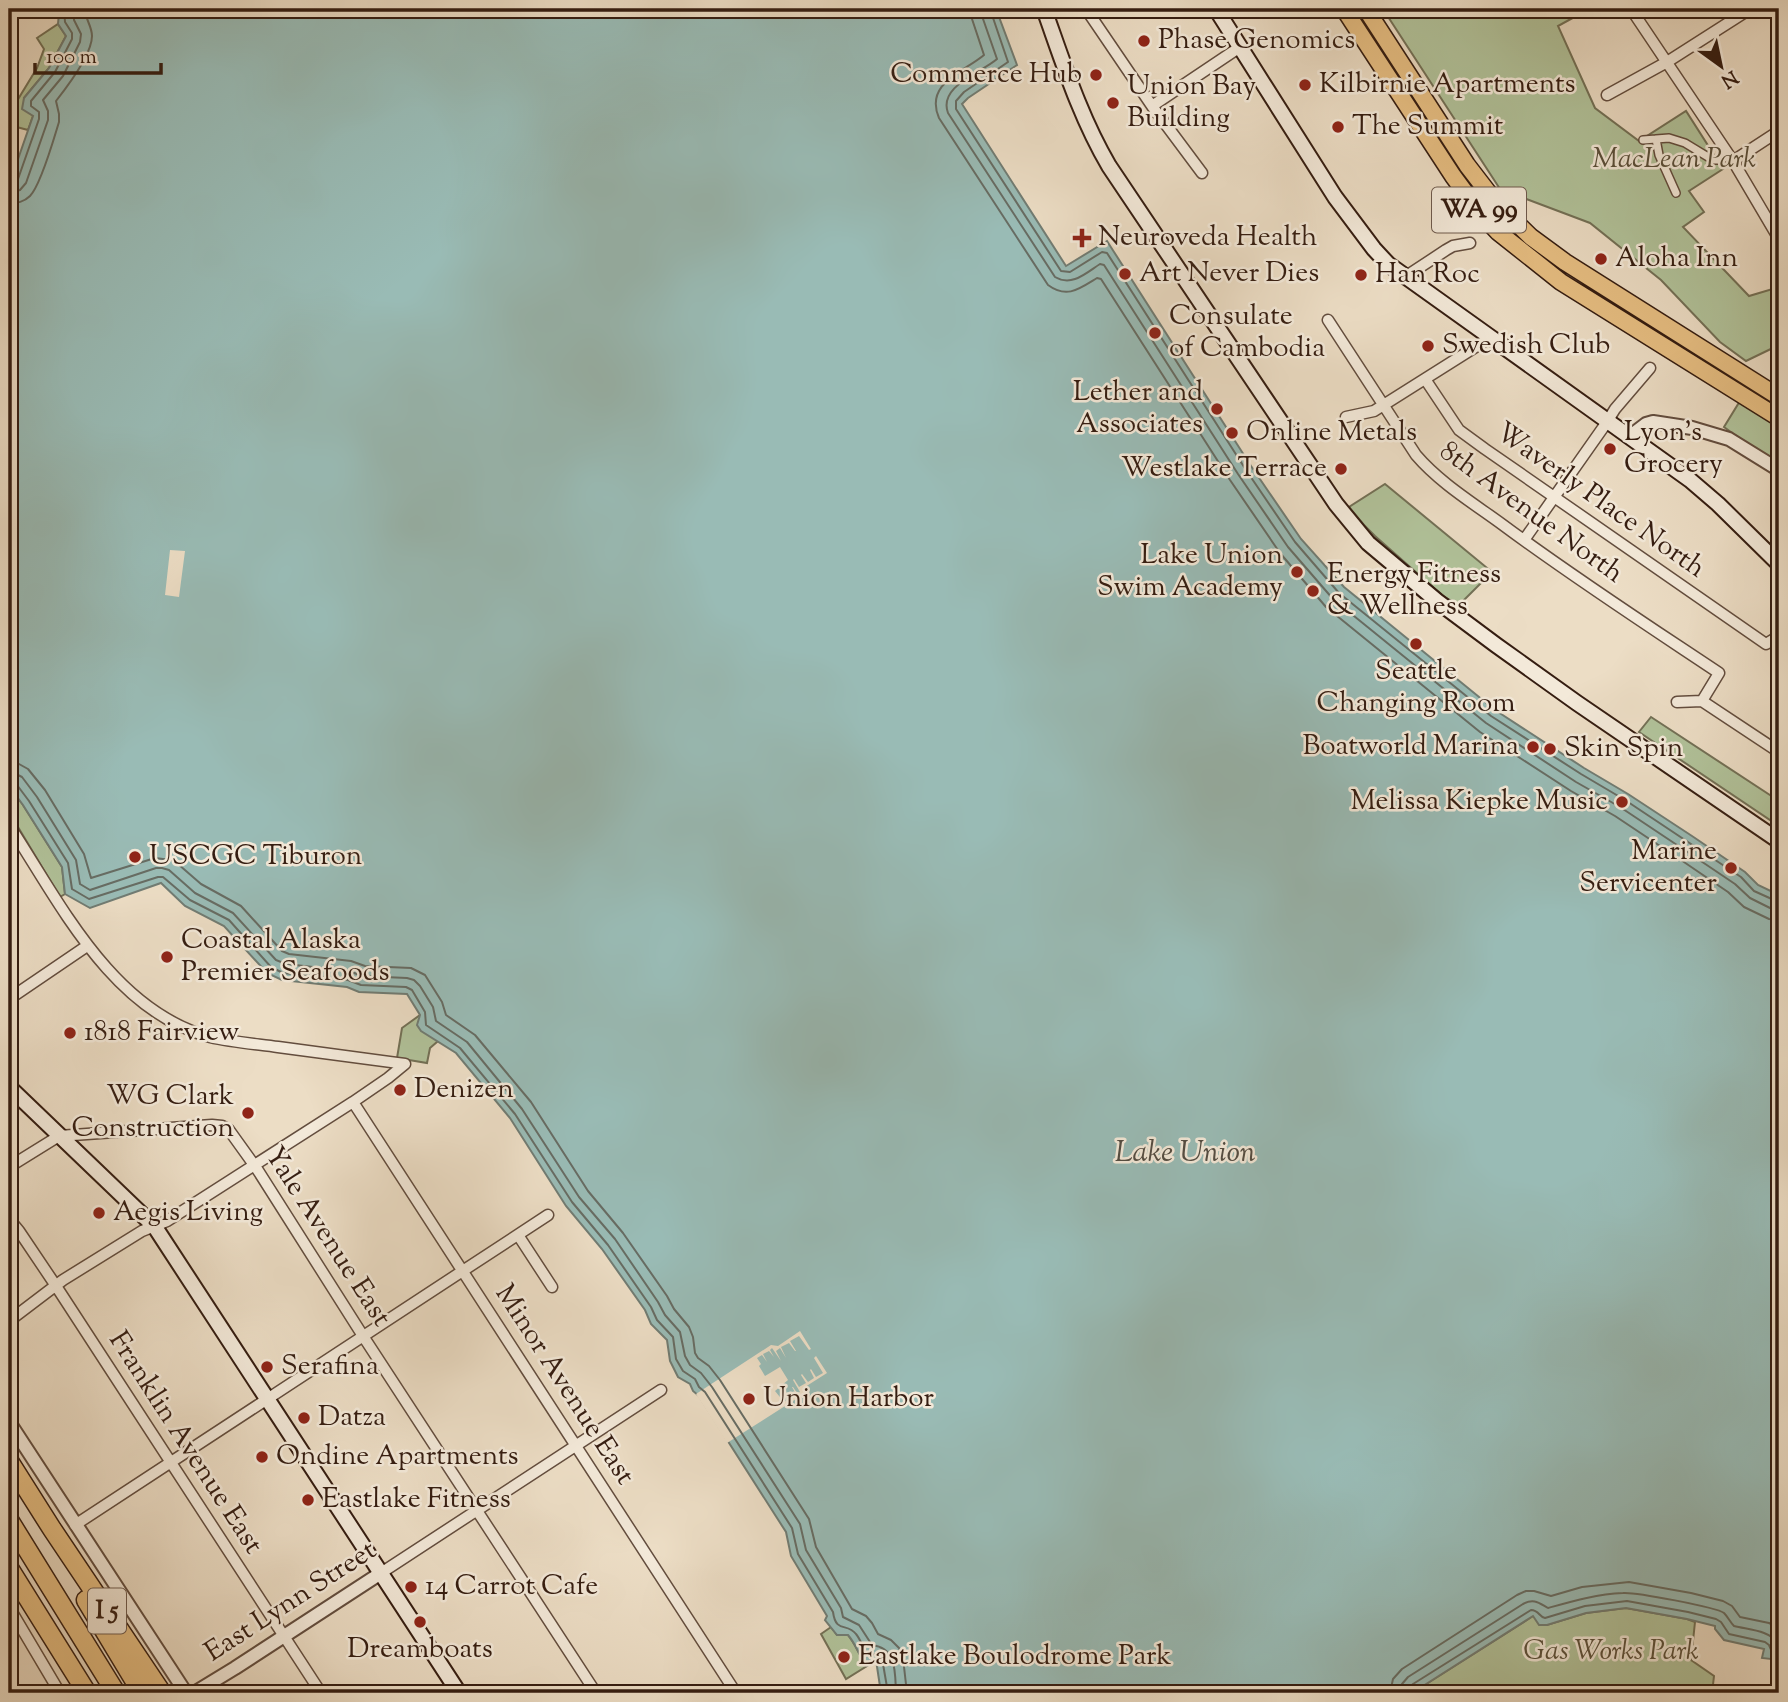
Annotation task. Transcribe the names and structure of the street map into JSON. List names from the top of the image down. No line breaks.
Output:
{"streets":{"highway":["WA 99","I 5"],"street":["Waverly Place North","8th Avenue North","Yale Avenue East","Minor Avenue East","Franklin Avenue East","East Lynn Street"]},"crossings":[["Yale Avenue East","East Lynn Street"],["Minor Avenue East","East Lynn Street"],["Franklin Avenue East","East Lynn Street"]],"water":["Lake Union"],"parks":["MacLean Park","Gas Works Park"],"places":{"other":["Phase Genomics","Commerce Hub","Kilbirnie Apartments","Union Bay Building","The Summit","Aloha Inn","Art Never Dies","Han Roc","Consulate of Cambodia","Swedish Club","Lether and Associates","Online Metals","Lyon's Grocery","Westlake Terrace","Lake Union Swim Academy","Energy Fitness & Wellness","Seattle Changing Room","Boatworld Marina","Skin Spin","Melissa Kiepke Music","USCGC Tiburon","Marine Servicenter","Coastal Alaska Premier Seafoods","1818 Fairview","Denizen","WG Clark Construction","Aegis Living","Serafina","Union Harbor","Datza","Ondine Apartments","Eastlake Fitness","14 Carrot Cafe","Dreamboats","Eastlake Boulodrome Park"],"health":["Neuroveda Health"]},"scale_bar":"100 m","north":"bottom right"}
